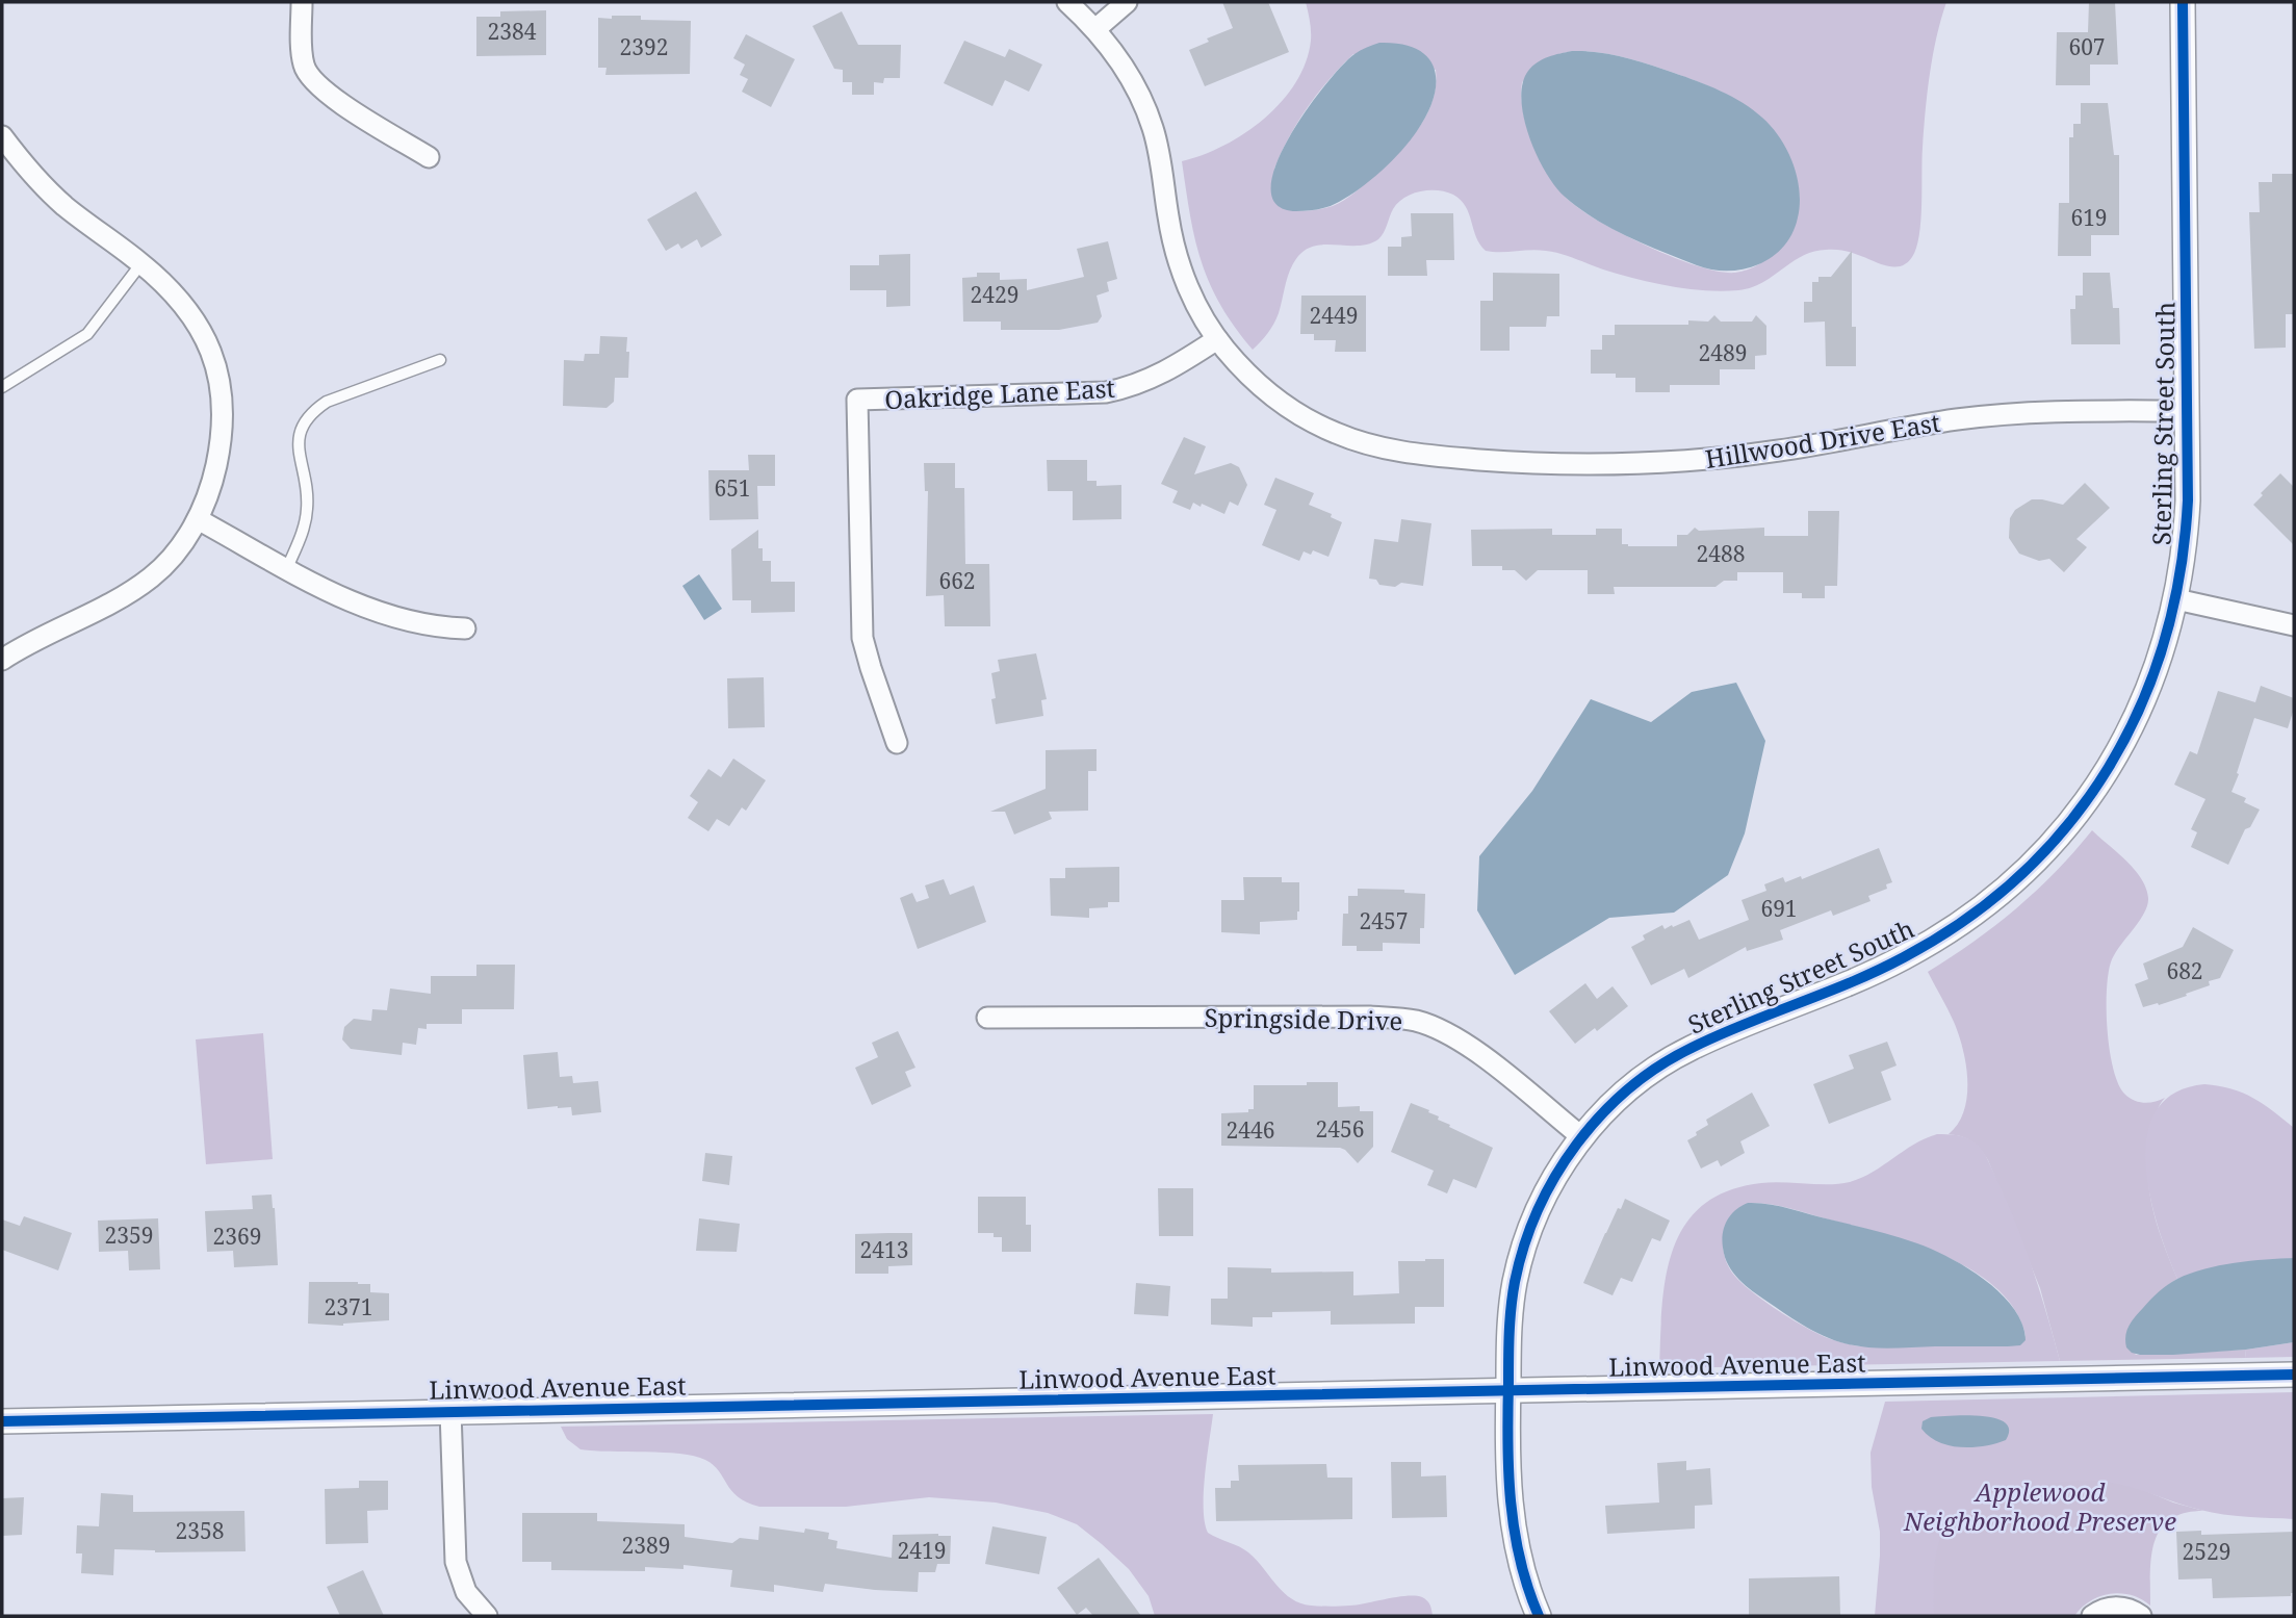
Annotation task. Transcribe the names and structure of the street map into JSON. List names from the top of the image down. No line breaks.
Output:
{"streets":{"street":["Oakridge Lane East","Sterling Street South","Hillwood Drive East","Springside Drive","Linwood Avenue East"]},"crossings":[["Oakridge Lane East","Hillwood Drive East"],["Sterling Street South","Hillwood Drive East"],["Sterling Street South","Springside Drive"],["Sterling Street South","Linwood Avenue East"]],"parks":["Applewood Neighborhood Preserve"],"house_numbers":["2384","2392","607","619","2429","2449","2489","651","2488","662","691","2457","682","2456","2446","2359","2369","2413","2371","2358","2389","2419","2529"]}
